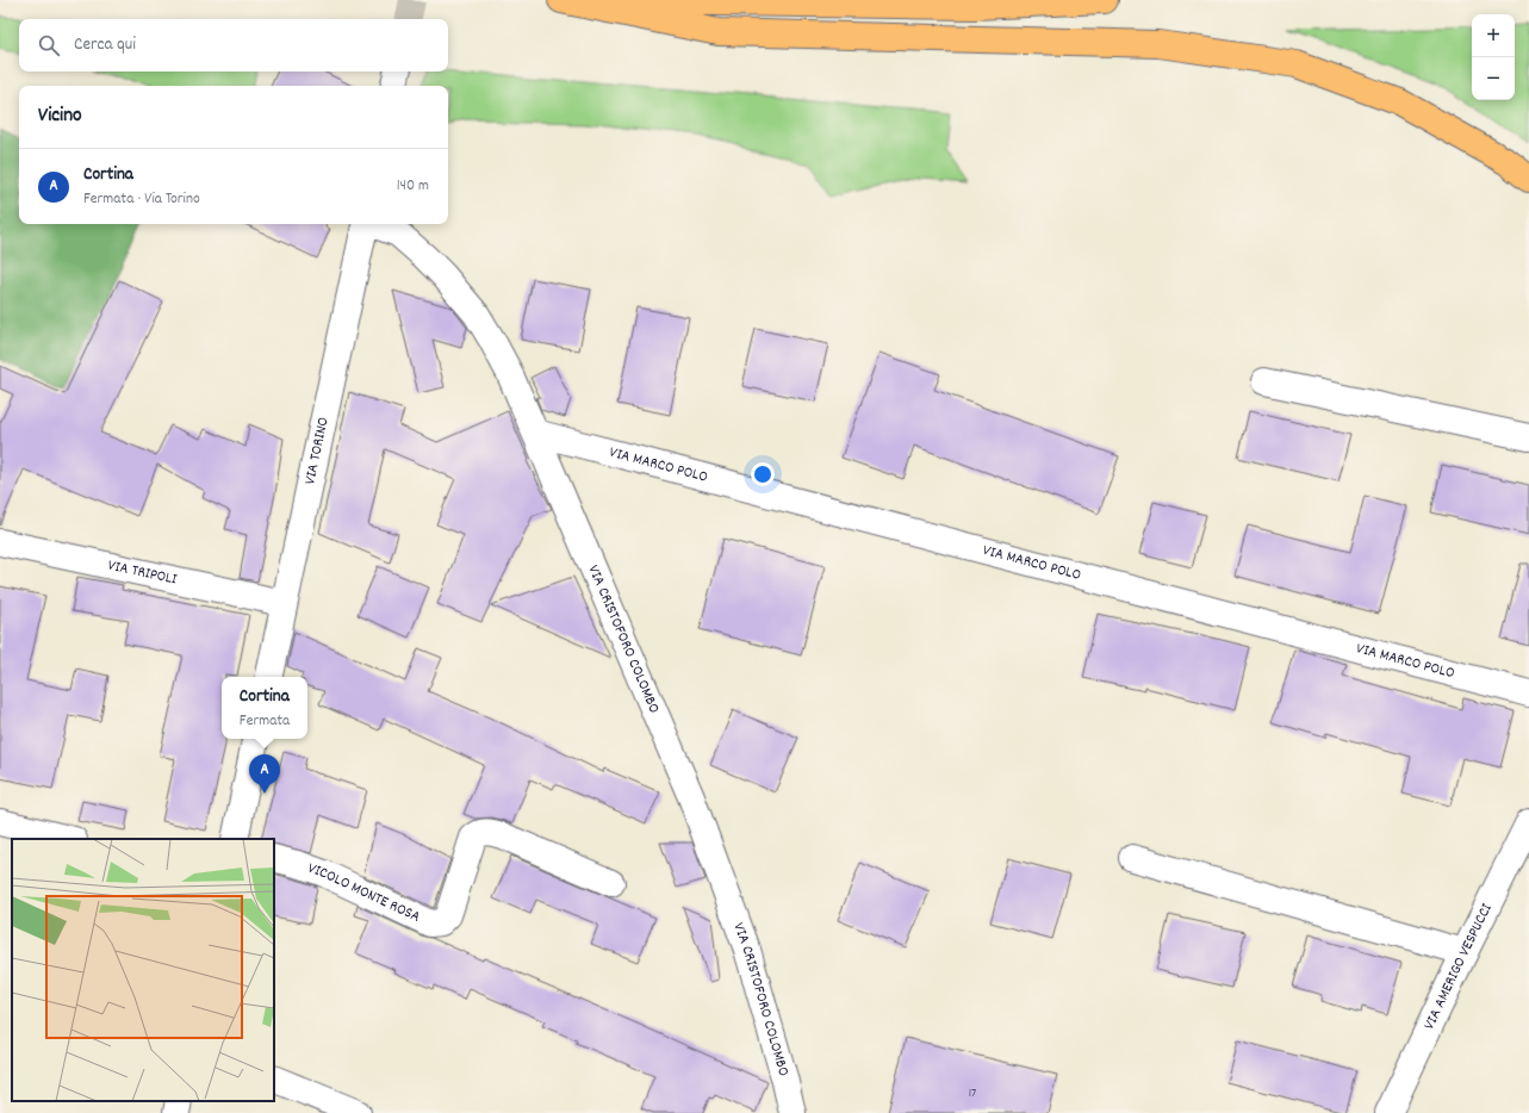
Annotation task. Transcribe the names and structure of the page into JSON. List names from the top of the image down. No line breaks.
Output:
{"streets":{"street":["VIA TORINO","VIA MARCO POLO","VIA TRIPOLI","VIA CRISTOFORO COLOMBO","VICOLO MONTE ROSA","VIA AMERIGO VESPUCCI"]},"crossings":[["VIA TORINO","VIA TRIPOLI"],["VIA MARCO POLO","VIA CRISTOFORO COLOMBO"]],"house_numbers":["17"],"page":{"map_buttons":["+","−"],"search":"Cerca qui","heading":"Vicino","list":[{"mark":"A","name":"Cortina","note":"Fermata · Via Torino","value":"140 m"}],"popup":["Cortina","Fermata"],"pins":"A"}}
